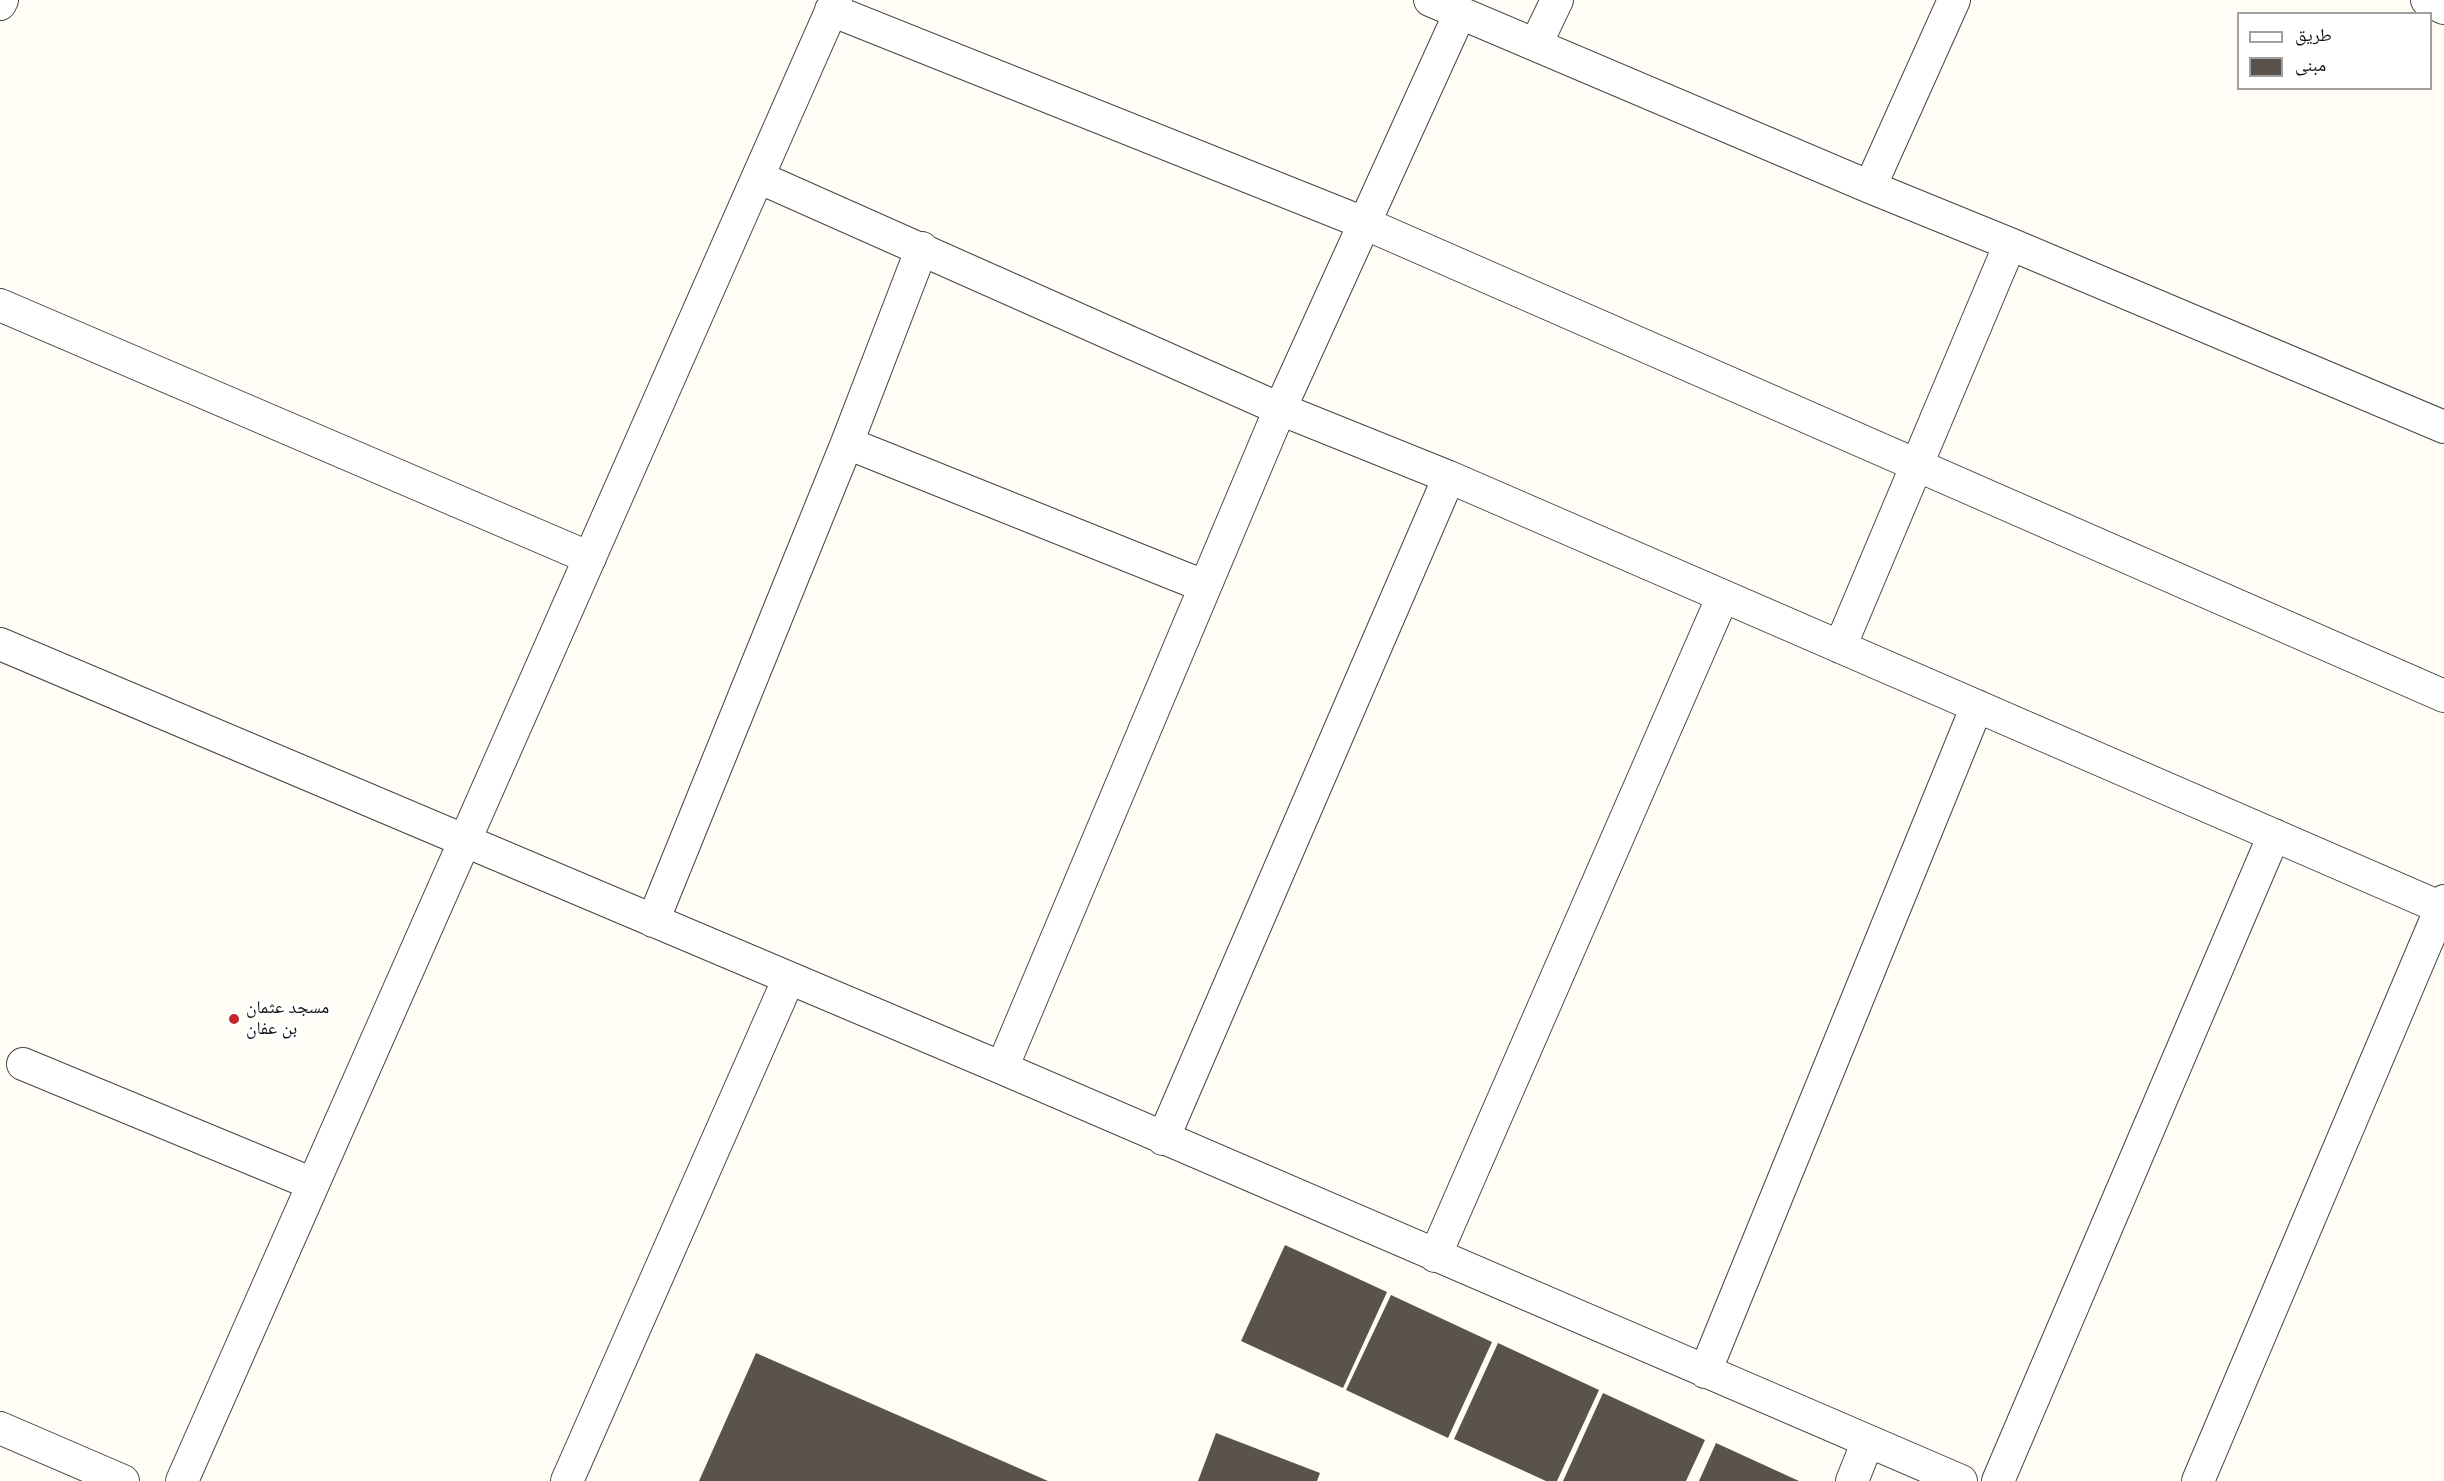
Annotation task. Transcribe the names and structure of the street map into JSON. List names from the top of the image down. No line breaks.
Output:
{"places":["مسجد عثمان بن عفان"],"legend":["طريق","مبنى"]}
